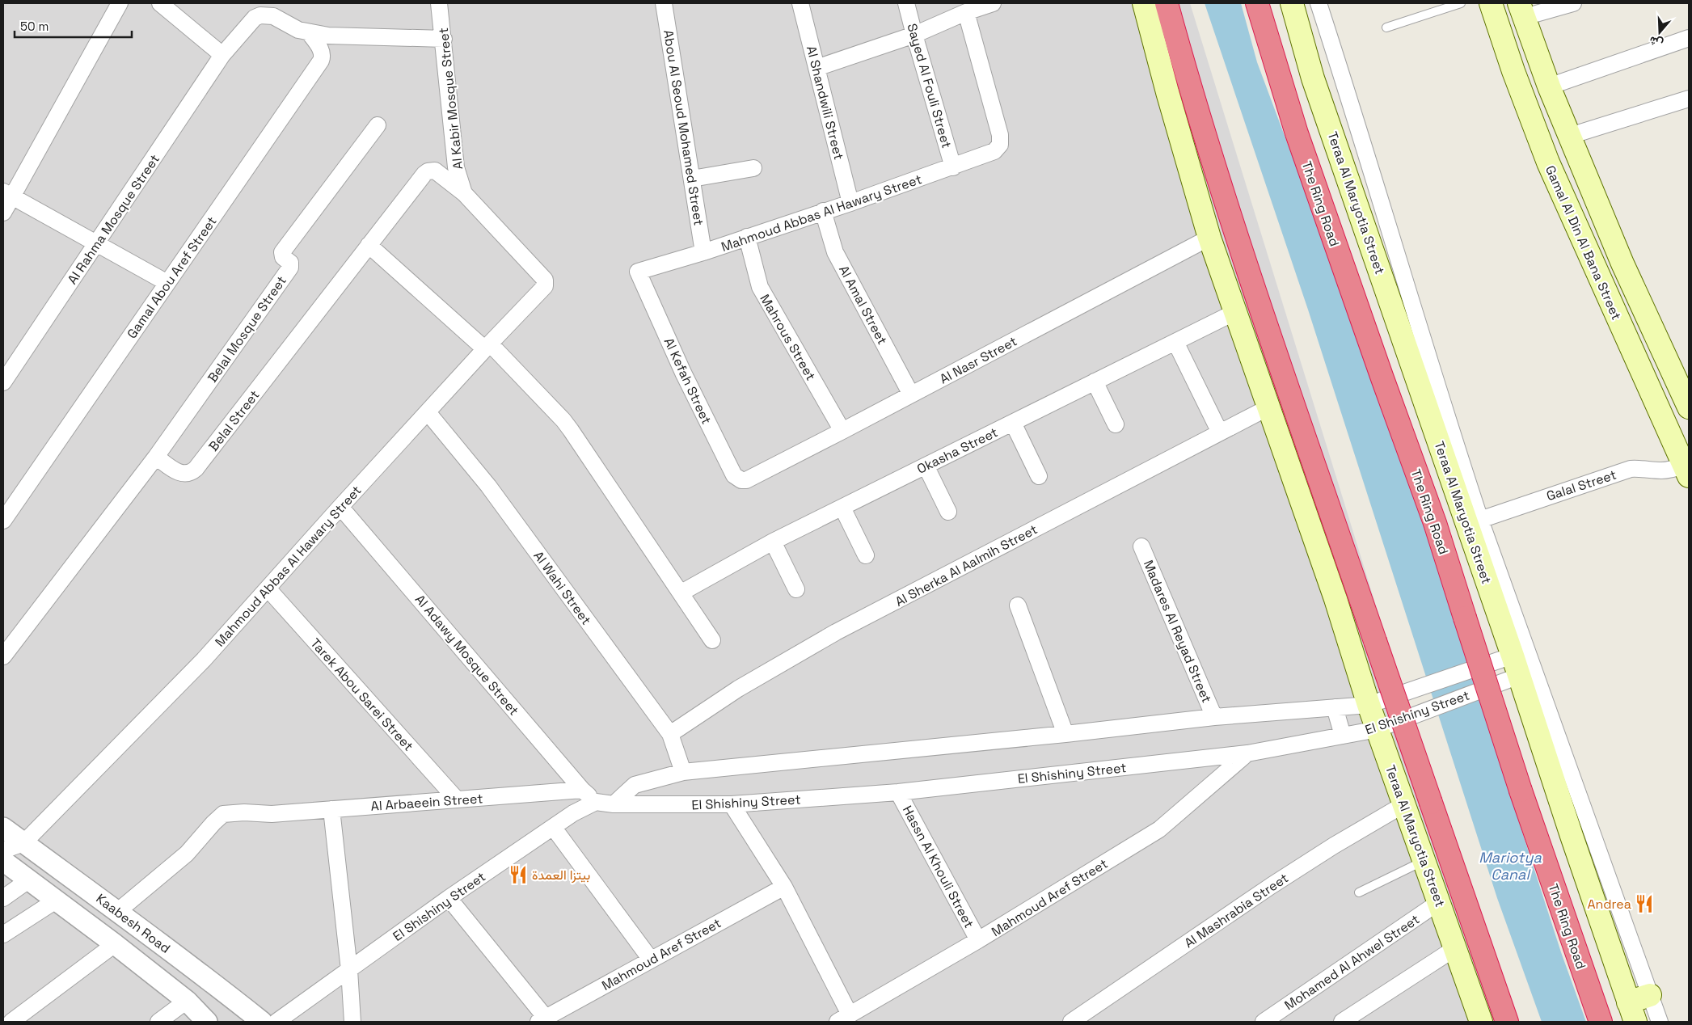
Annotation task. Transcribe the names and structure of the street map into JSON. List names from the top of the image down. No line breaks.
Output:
{"streets":{"highway":["The Ring Road"],"main road":["Teraa Al Maryotia Street","Gamal Al Din Al Bana Street"],"street":["Sayed Al Fouli Street","Al Kabir Mosque Street","Al Shandwili Street","Abou Al Seoud Mohamed Street","Mahmoud Abbas Al Hawary Street","Al Rahma Mosque Street","Gamal Abou Aref Street","Al Amal Street","Belal Mosque Street","Mahrous Street","Al Nasr Street","Al Kefah Street","Belal Street","Okasha Street","Galal Street","Al Sherka Al Aalmih Street","Al Wahi Street","Madares Al Reyad Street","Al Adawy Mosque Street","Tarek Abou Sarei Street","El Shishiny Street","Al Arbaeein Street","Hassn Al Khouli Street","Mahmoud Aref Street","Al Mashrabia Street","Kaabesh Road","Mohamed Al Ahwel Street"]},"crossings":[["Sayed Al Fouli Street","Mahmoud Abbas Al Hawary Street"],["Al Kabir Mosque Street","Mahmoud Abbas Al Hawary Street"],["Al Kabir Mosque Street","Al Rahma Mosque Street"],["Al Kabir Mosque Street","Belal Street"],["Al Shandwili Street","Mahmoud Abbas Al Hawary Street"],["Abou Al Seoud Mohamed Street","Mahmoud Abbas Al Hawary Street"],["Teraa Al Maryotia Street","Al Nasr Street"],["Teraa Al Maryotia Street","Okasha Street"],["Teraa Al Maryotia Street","Al Sherka Al Aalmih Street"],["Teraa Al Maryotia Street","El Shishiny Street"],["Teraa Al Maryotia Street","Al Mashrabia Street"],["Teraa Al Maryotia Street","Mohamed Al Ahwel Street"],["Mahmoud Abbas Al Hawary Street","Al Amal Street"],["Mahmoud Abbas Al Hawary Street","Mahrous Street"],["Mahmoud Abbas Al Hawary Street","Al Kefah Street"],["Mahmoud Abbas Al Hawary Street","Al Wahi Street"],["Mahmoud Abbas Al Hawary Street","Al Adawy Mosque Street"],["Mahmoud Abbas Al Hawary Street","Tarek Abou Sarei Street"],["Mahmoud Abbas Al Hawary Street","Kaabesh Road"],["Al Rahma Mosque Street","Gamal Abou Aref Street"],["Gamal Al Din Al Bana Street","Galal Street"],["Al Amal Street","Al Nasr Street"],["Belal Mosque Street","Belal Street"],["Mahrous Street","Al Nasr Street"],["Al Nasr Street","Al Kefah Street"],["Al Sherka Al Aalmih Street","Al Wahi Street"],["Al Wahi Street","El Shishiny Street"],["Madares Al Reyad Street","El Shishiny Street"],["Al Adawy Mosque Street","El Shishiny Street"],["Al Adawy Mosque Street","Al Arbaeein Street"],["Tarek Abou Sarei Street","Al Arbaeein Street"],["El Shishiny Street","Hassn Al Khouli Street"],["El Shishiny Street","Mahmoud Aref Street"],["Al Arbaeein Street","Kaabesh Road"],["Hassn Al Khouli Street","Mahmoud Aref Street"]],"water":["Mariotya Canal"],"places":{"restaurant":["بيتزا العمدة","Andrea"]},"scale_bar":"50 m","north":"bottom"}
